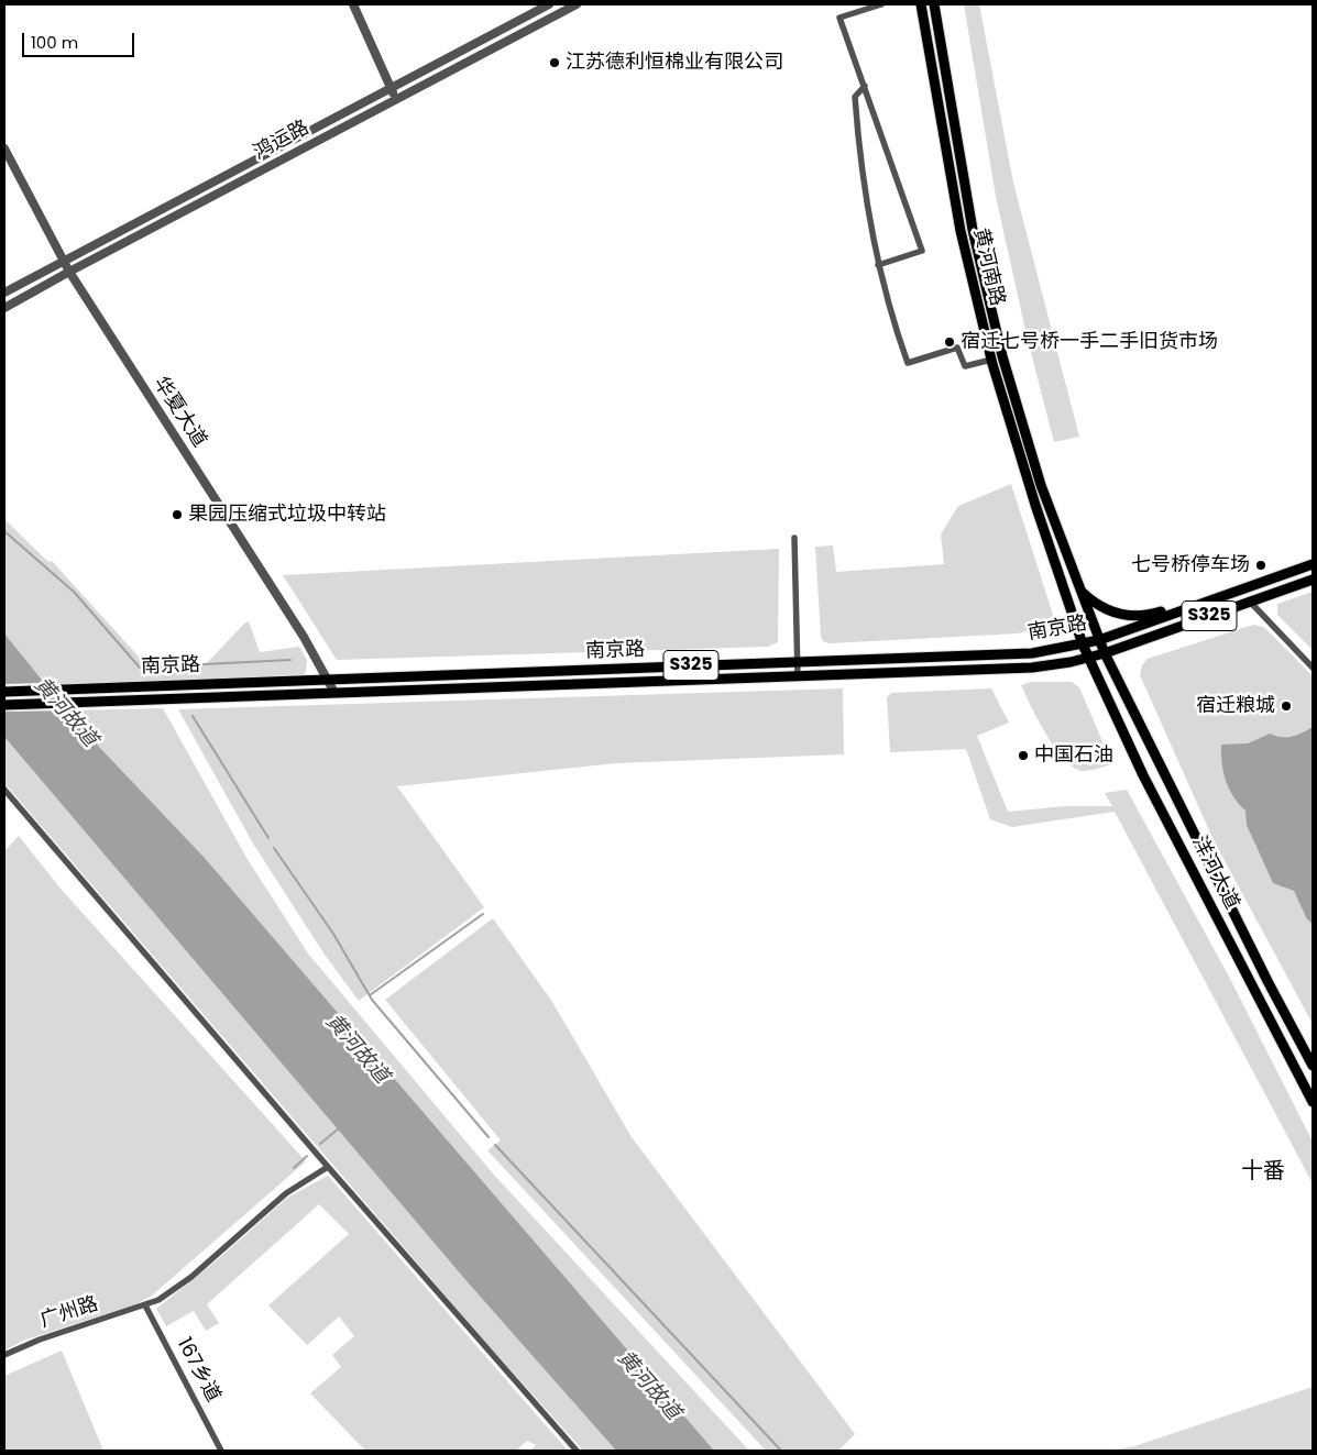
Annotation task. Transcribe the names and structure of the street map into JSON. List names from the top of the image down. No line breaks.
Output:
{"streets":{"main road":["黄河南路","S325","南京路","洋河大道"],"street":["鸿运路","华夏大道","广州路","167乡道"]},"crossings":[["鸿运路","华夏大道"],["黄河南路","南京路"],["黄河南路","洋河大道"],["华夏大道","南京路"],["南京路","洋河大道"],["广州路","167乡道"]],"districts":["十番"],"water":["黄河故道"],"places":["江苏德利恒棉业有限公司","宿迁七号桥一手二手旧货市场","果园压缩式垃圾中转站","七号桥停车场","宿迁粮城","中国石油"],"scale_bar":"100 m"}
